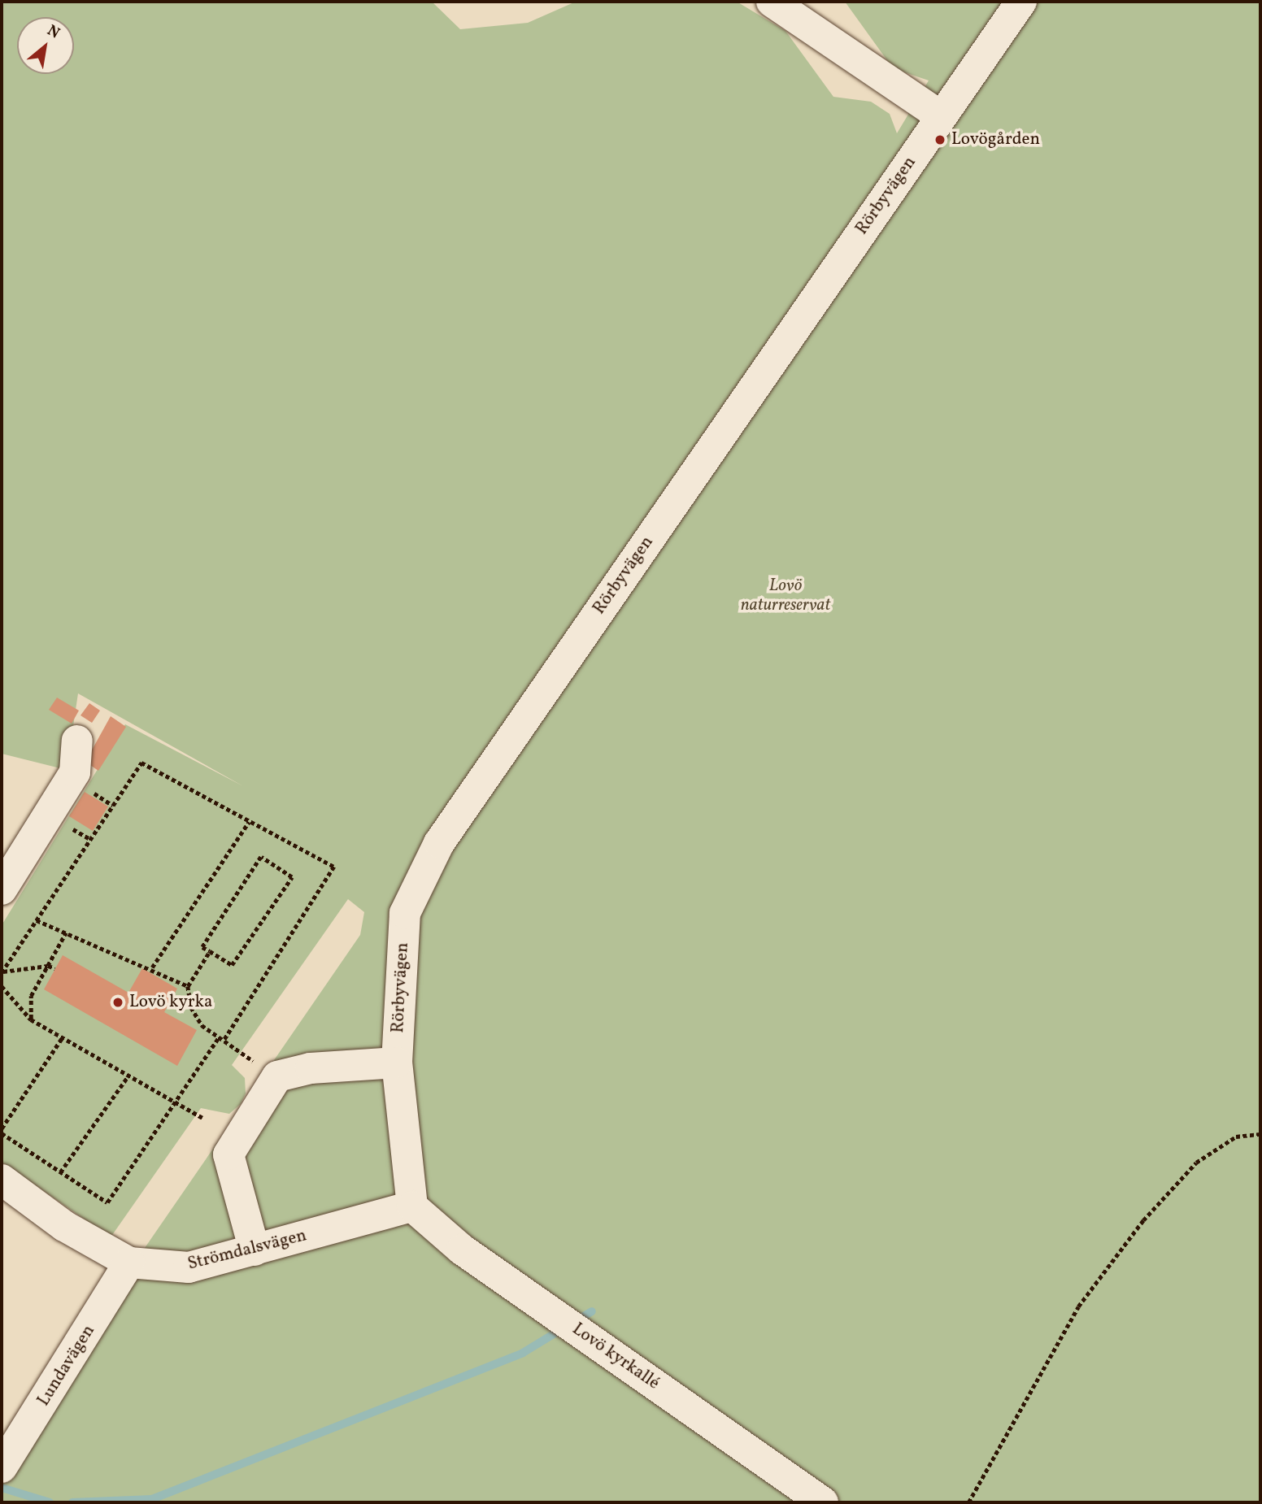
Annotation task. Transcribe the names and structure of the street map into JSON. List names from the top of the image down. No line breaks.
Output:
{"streets":{"street":["Rörbyvägen","Strömdalsvägen","Lovö kyrkallé","Lundavägen"]},"crossings":[["Rörbyvägen","Strömdalsvägen"],["Rörbyvägen","Lovö kyrkallé"],["Strömdalsvägen","Lovö kyrkallé"],["Strömdalsvägen","Lundavägen"]],"parks":["Lovö naturreservat"],"places":["Lovögården","Lovö kyrka"],"north":"top right"}
